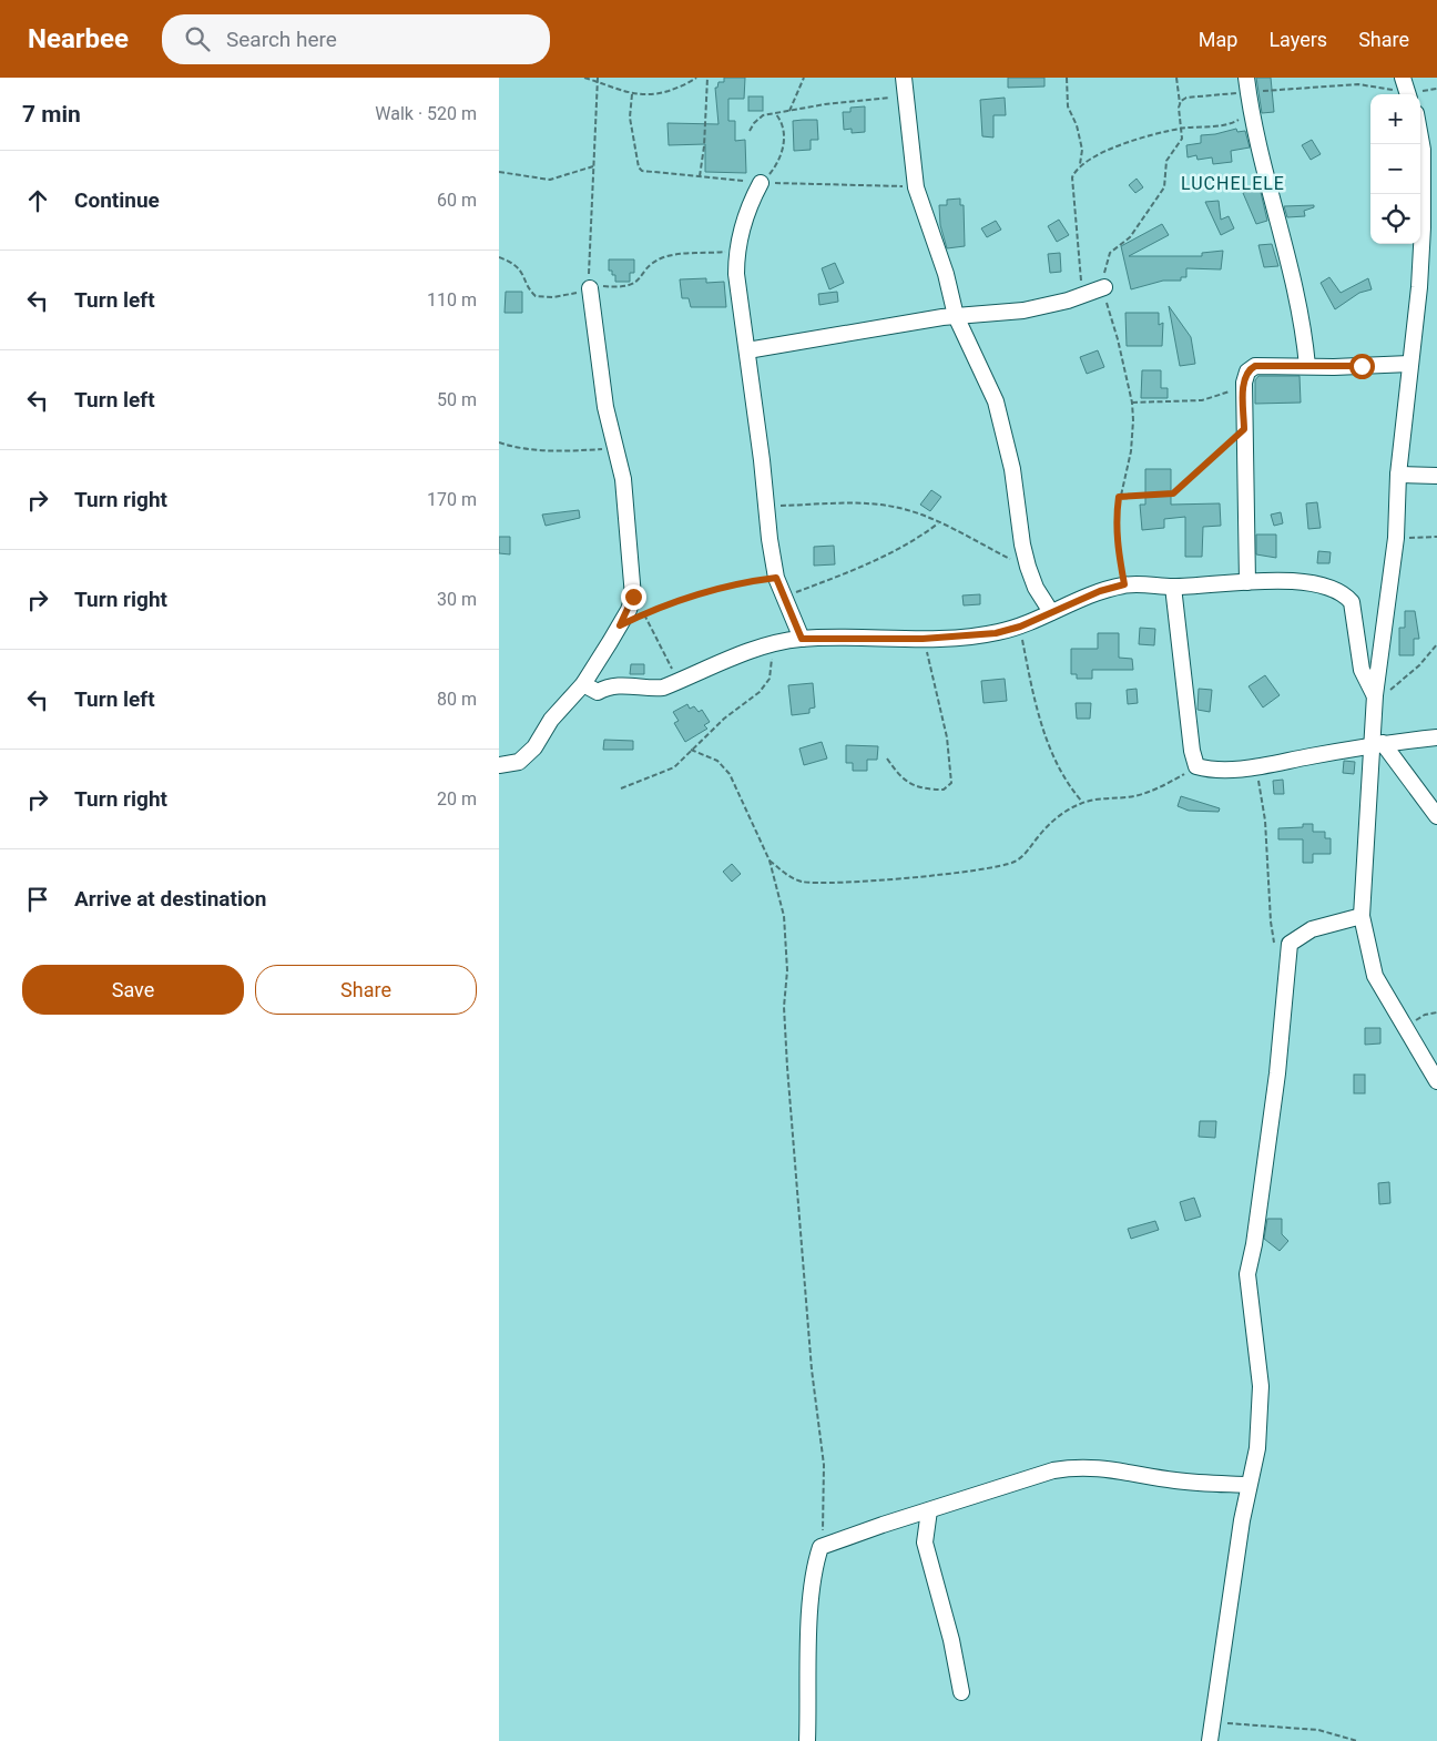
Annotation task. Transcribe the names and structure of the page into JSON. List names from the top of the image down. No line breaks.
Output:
{"districts":["LUCHELELE"],"page":{"header":"Nearbee","search":"Search here","nav":["Map","Layers","Share"],"heading":["7 min","Walk · 520 m"],"map_buttons":["+","−"],"list":[["Continue","60 m"],["Turn left","110 m"],["Turn left","50 m"],["Turn right","170 m"],["Turn right","30 m"],["Turn left","80 m"],["Turn right","20 m"],"Arrive at destination"],"buttons":["Save","Share"]}}
